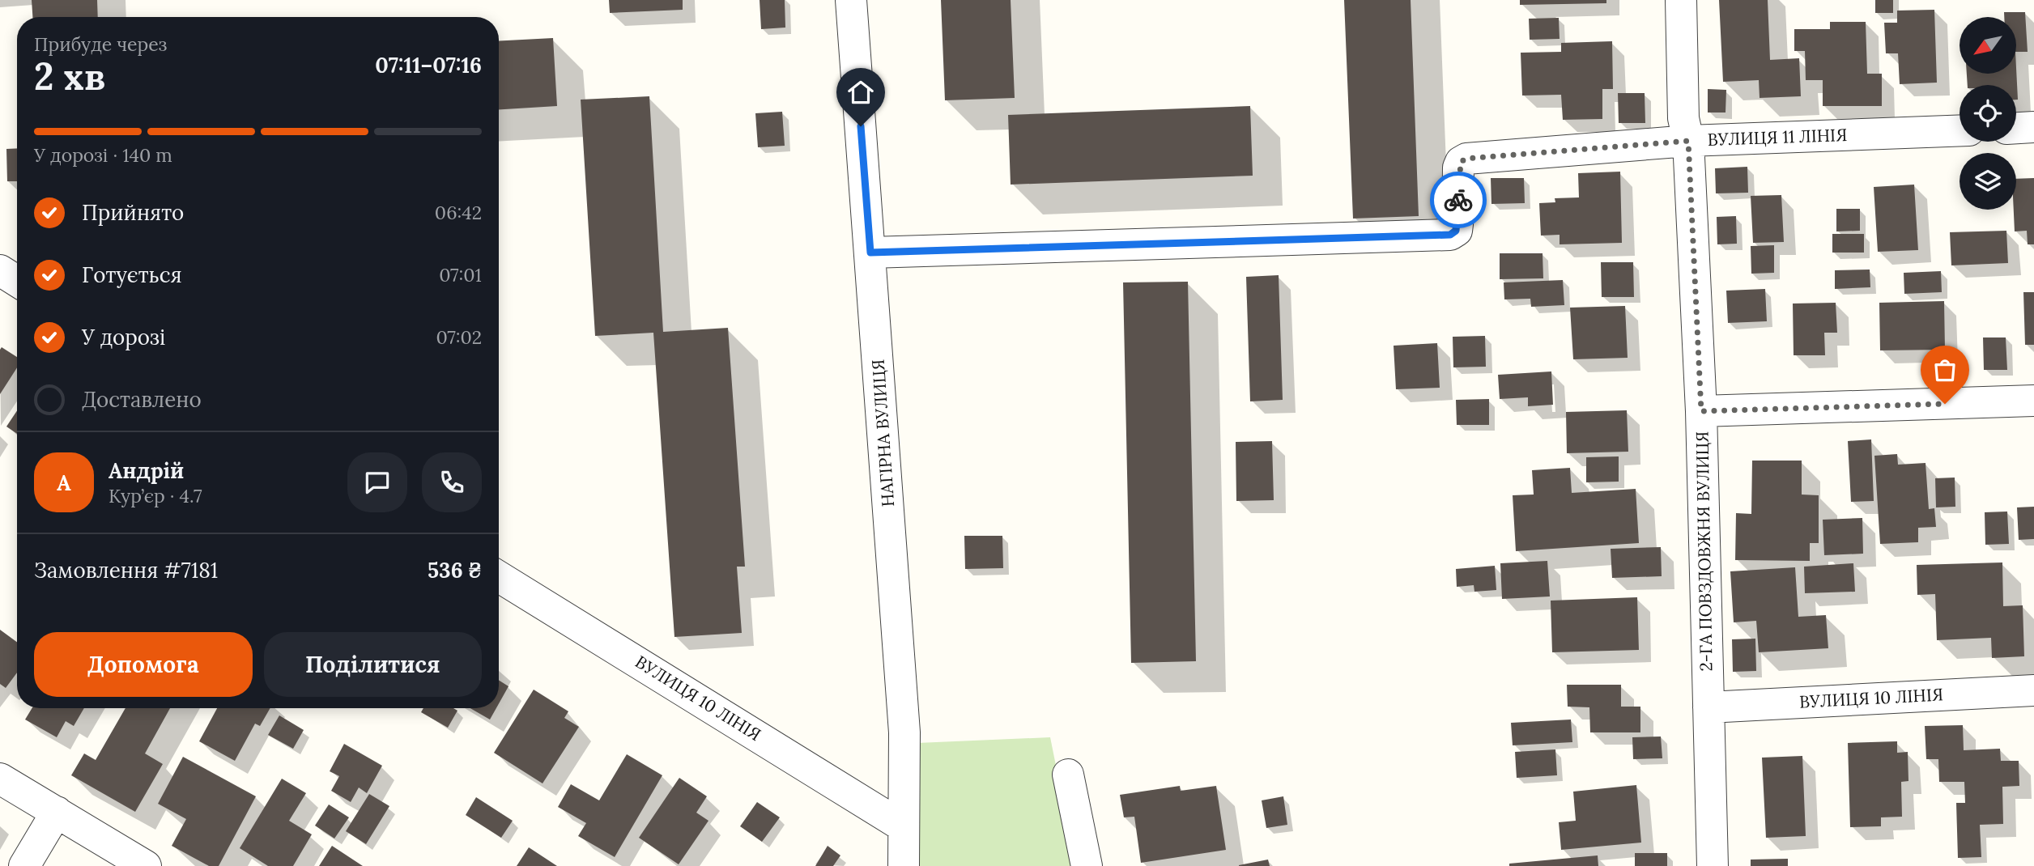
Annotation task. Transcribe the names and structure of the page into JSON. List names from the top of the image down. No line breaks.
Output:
{"streets":{"street":["ВУЛИЦЯ 11 ЛІНІЯ","НАГІРНА ВУЛИЦЯ","2-ГА ПОВЗДОВЖНЯ ВУЛИЦЯ","ВУЛИЦЯ 10 ЛІНІЯ"]},"crossings":[["ВУЛИЦЯ 11 ЛІНІЯ","НАГІРНА ВУЛИЦЯ"],["ВУЛИЦЯ 11 ЛІНІЯ","2-ГА ПОВЗДОВЖНЯ ВУЛИЦЯ"],["НАГІРНА ВУЛИЦЯ","ВУЛИЦЯ 10 ЛІНІЯ"],["2-ГА ПОВЗДОВЖНЯ ВУЛИЦЯ","ВУЛИЦЯ 10 ЛІНІЯ"]],"north":"bottom left","page":{"heading":["2 хв","Прибуде через","07:11–07:16"],"panel":["Андрій","Кур’єр · 4.7","Замовлення #7181","536 ₴"],"bar":"У дорозі · 140 m","list":[["Прийнято","06:42"],["Готується","07:01"],["У дорозі","07:02"],"Доставлено"],"round":"А","buttons":["Допомога","Поділитися"]}}
